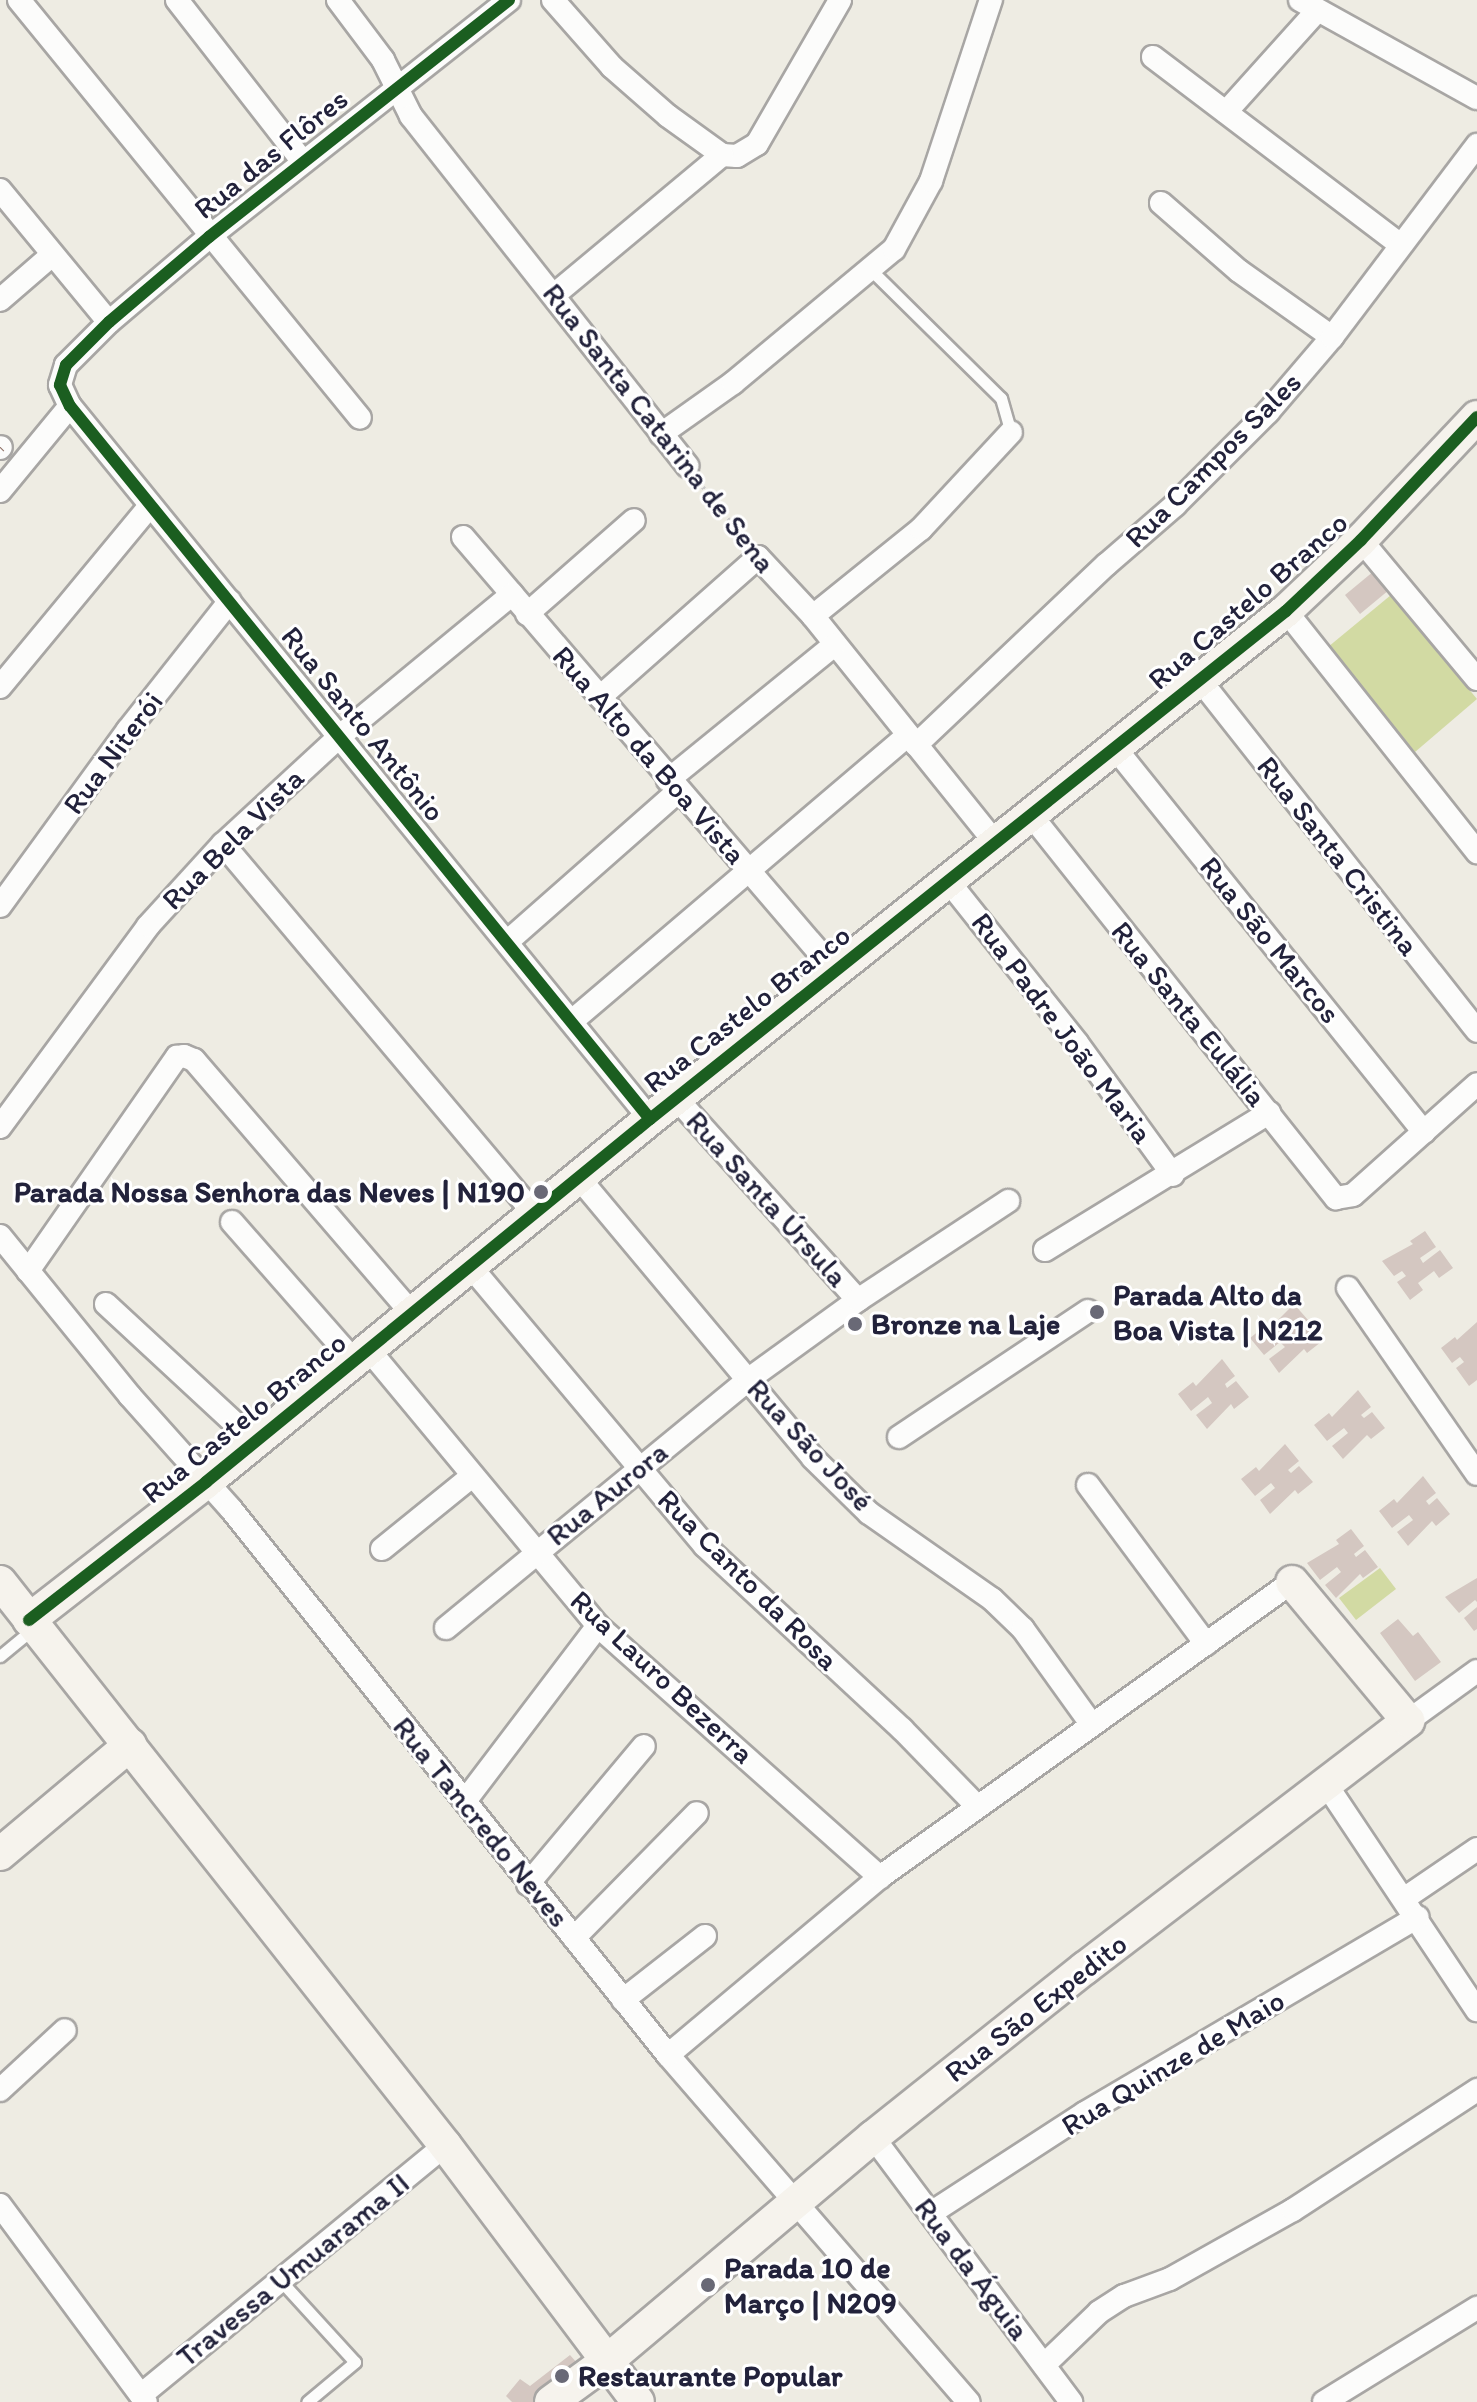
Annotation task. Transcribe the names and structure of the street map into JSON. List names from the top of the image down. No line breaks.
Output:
{"streets":{"street":["Rua das Flôres","Rua Santa Catarina de Sena","Rua Campos Sales","Rua Castelo Branco","Rua Santo Antônio","Rua Niterói","Rua Alto da Boa Vista","Rua Bela Vista","Rua Santa Cristina","Rua São Marcos","Rua Santa Eulália","Rua Padre João Maria","Rua Santa Úrsula","Rua São José","Rua Aurora","Rua Canto da Rosa","Rua Lauro Bezerra","Rua Tancredo Neves","Rua São Expedito","Rua Quinze de Maio","Rua da Águia","Travessa Umuarama II"]},"crossings":[["Rua das Flôres","Rua Santa Catarina de Sena"],["Rua das Flôres","Rua Santo Antônio"],["Rua Santa Catarina de Sena","Rua Campos Sales"],["Rua Santa Catarina de Sena","Rua Castelo Branco"],["Rua Campos Sales","Rua Santo Antônio"],["Rua Campos Sales","Rua Alto da Boa Vista"],["Rua Castelo Branco","Rua Santo Antônio"],["Rua Castelo Branco","Rua Alto da Boa Vista"],["Rua Castelo Branco","Rua Santa Cristina"],["Rua Castelo Branco","Rua São Marcos"],["Rua Castelo Branco","Rua Santa Eulália"],["Rua Castelo Branco","Rua Padre João Maria"],["Rua Castelo Branco","Rua Santa Úrsula"],["Rua Castelo Branco","Rua São José"],["Rua Castelo Branco","Rua Canto da Rosa"],["Rua Castelo Branco","Rua Lauro Bezerra"],["Rua Castelo Branco","Rua Tancredo Neves"],["Rua Santo Antônio","Rua Niterói"],["Rua Santo Antônio","Rua Bela Vista"],["Rua Alto da Boa Vista","Rua Bela Vista"],["Rua São Marcos","Rua Santa Eulália"],["Rua Santa Úrsula","Rua Aurora"],["Rua São José","Rua Aurora"],["Rua Aurora","Rua Canto da Rosa"],["Rua Aurora","Rua Lauro Bezerra"],["Rua Tancredo Neves","Rua São Expedito"],["Rua São Expedito","Rua da Águia"],["Rua Quinze de Maio","Rua da Águia"]],"places":["Parada Nossa Senhora das Neves | N190","Parada Alto da Boa Vista | N212","Bronze na Laje","Parada 10 de Março | N209","Restaurante Popular"]}
